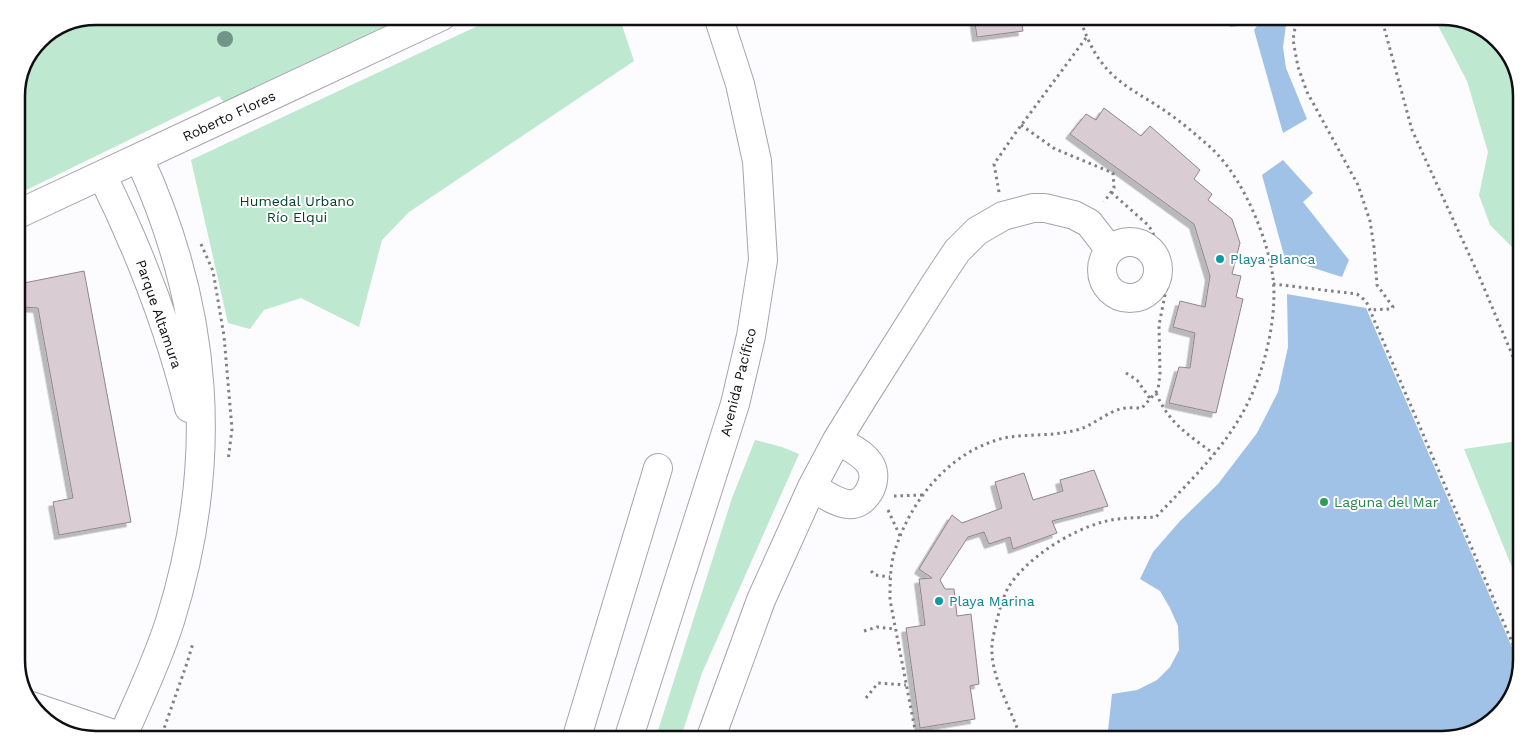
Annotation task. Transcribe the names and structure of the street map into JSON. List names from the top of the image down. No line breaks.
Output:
{"streets":{"street":["Roberto Flores","Parque Altamura","Avenida Pacífico"]},"crossings":[["Roberto Flores","Parque Altamura"]],"parks":["Humedal Urbano Río Elqui"],"places":["Playa Blanca","Laguna del Mar","Playa Marina"]}
